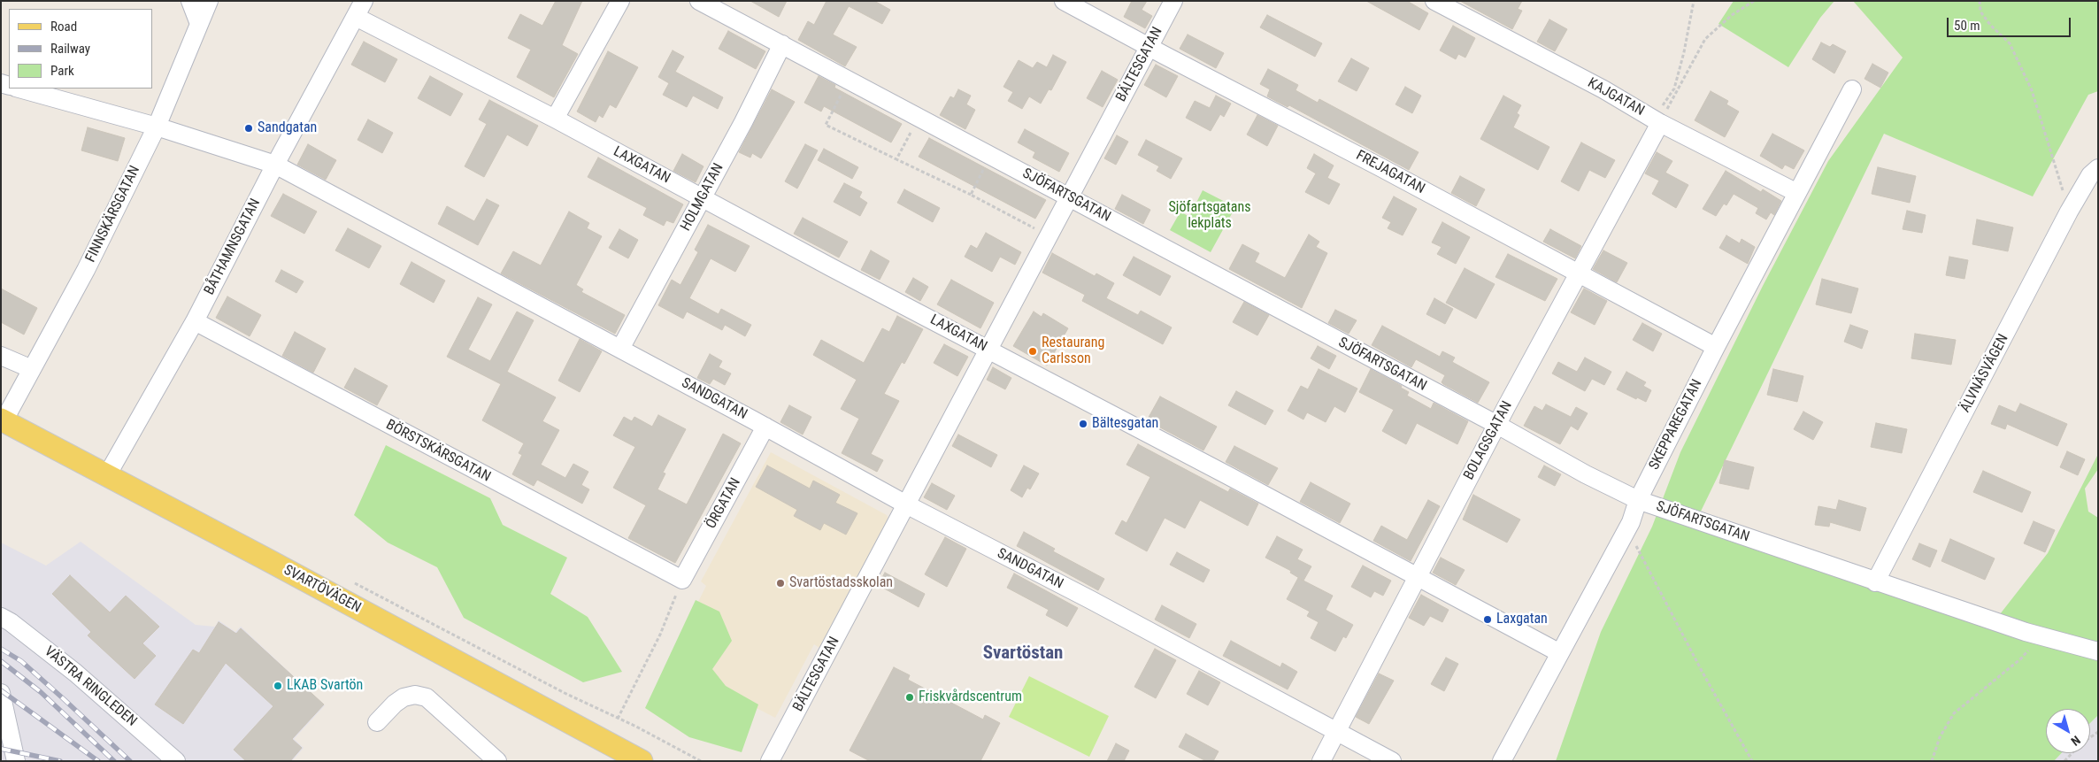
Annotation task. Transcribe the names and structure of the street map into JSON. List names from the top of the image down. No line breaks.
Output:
{"streets":{"main road":["SVARTÖVÄGEN"],"street":["BÄLTESGATAN","KAJGATAN","LAXGATAN","FREJAGATAN","SJÖFARTSGATAN","HOLMGATAN","FINNSKÄRSGATAN","BÅTHAMNSGATAN","ÄLVNÄSVÄGEN","SANDGATAN","SKEPPAREGATAN","BOLAGSGATAN","BÖRSTSKÄRSGATAN","ÖRGATAN","VÄSTRA RINGLEDEN"]},"crossings":[["BÄLTESGATAN","LAXGATAN"],["BÄLTESGATAN","FREJAGATAN"],["BÄLTESGATAN","SJÖFARTSGATAN"],["BÄLTESGATAN","SANDGATAN"],["KAJGATAN","SKEPPAREGATAN"],["KAJGATAN","BOLAGSGATAN"],["LAXGATAN","HOLMGATAN"],["LAXGATAN","BÅTHAMNSGATAN"],["LAXGATAN","SKEPPAREGATAN"],["LAXGATAN","BOLAGSGATAN"],["FREJAGATAN","SKEPPAREGATAN"],["FREJAGATAN","BOLAGSGATAN"],["SJÖFARTSGATAN","HOLMGATAN"],["SJÖFARTSGATAN","ÄLVNÄSVÄGEN"],["SJÖFARTSGATAN","SKEPPAREGATAN"],["SJÖFARTSGATAN","BOLAGSGATAN"],["HOLMGATAN","SANDGATAN"],["FINNSKÄRSGATAN","SANDGATAN"],["FINNSKÄRSGATAN","SVARTÖVÄGEN"],["BÅTHAMNSGATAN","SANDGATAN"],["BÅTHAMNSGATAN","BÖRSTSKÄRSGATAN"],["BÅTHAMNSGATAN","SVARTÖVÄGEN"],["SANDGATAN","BOLAGSGATAN"],["SANDGATAN","ÖRGATAN"],["BÖRSTSKÄRSGATAN","ÖRGATAN"]],"districts":["Svartöstan"],"parks":["Sjöfartsgatans lekplats"],"places":["Sandgatan","Restaurang Carlsson","Bältesgatan","Svartöstadsskolan","Laxgatan","LKAB Svartön","Friskvårdscentrum"],"legend":["Road","Railway","Park"],"scale_bar":"50 m","north":"bottom right"}
